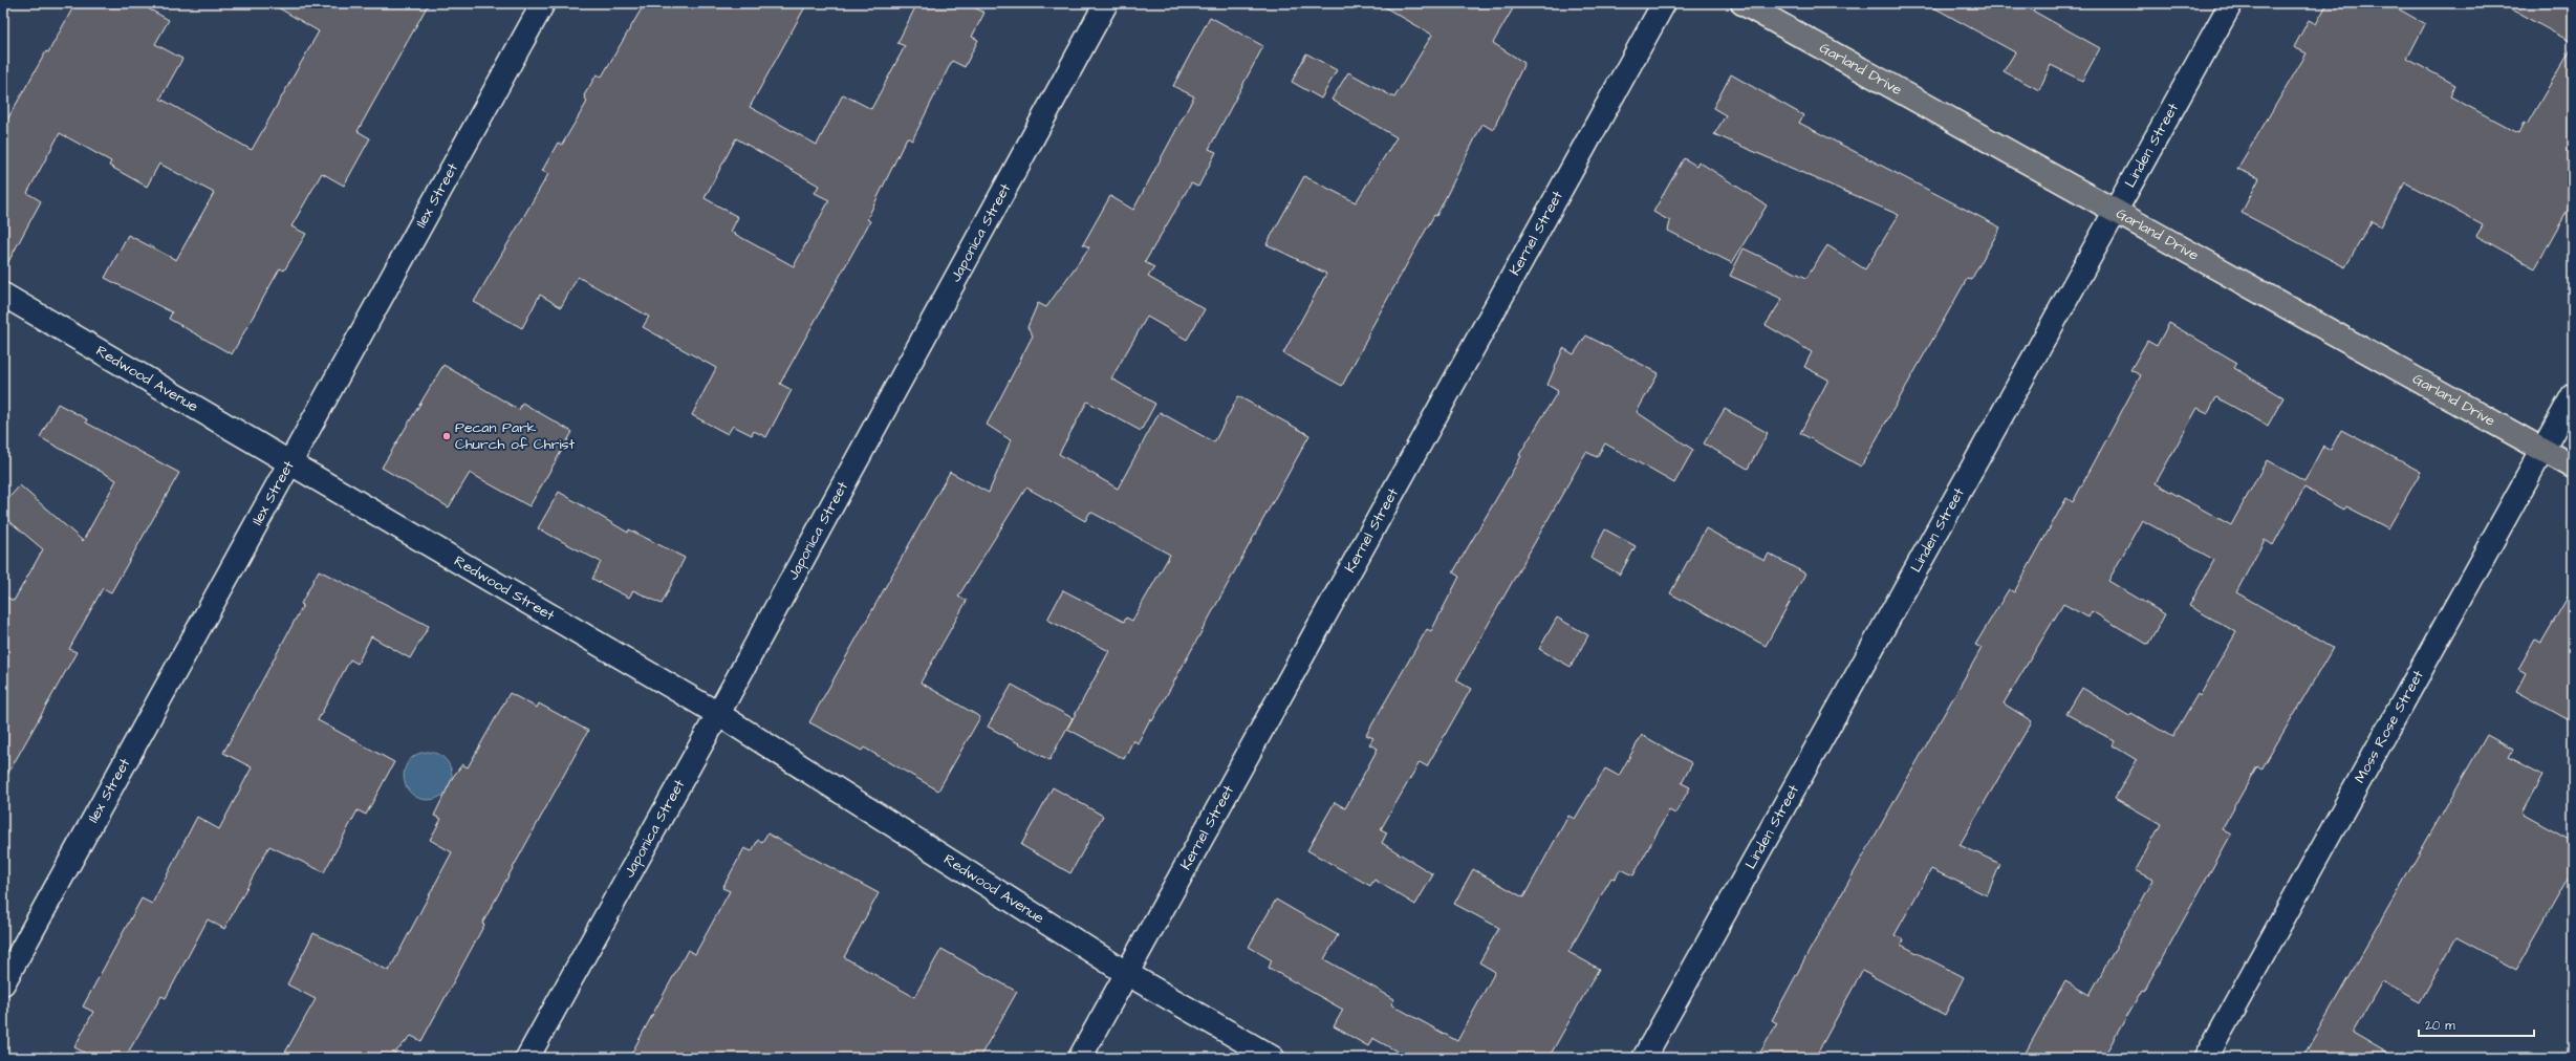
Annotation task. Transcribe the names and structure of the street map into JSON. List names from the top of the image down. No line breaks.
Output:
{"streets":{"main road":["Garland Drive"],"street":["Linden Street","Ilex Street","Japonica Street","Kernel Street","Redwood Avenue","Redwood Street","Moss Rose Street"]},"crossings":[["Garland Drive","Linden Street"],["Garland Drive","Moss Rose Street"],["Ilex Street","Redwood Avenue"],["Ilex Street","Redwood Street"],["Japonica Street","Redwood Avenue"],["Japonica Street","Redwood Street"],["Kernel Street","Redwood Avenue"],["Redwood Avenue","Redwood Street"]],"places":["Pecan Park Church of Christ"],"scale_bar":"20 m"}
